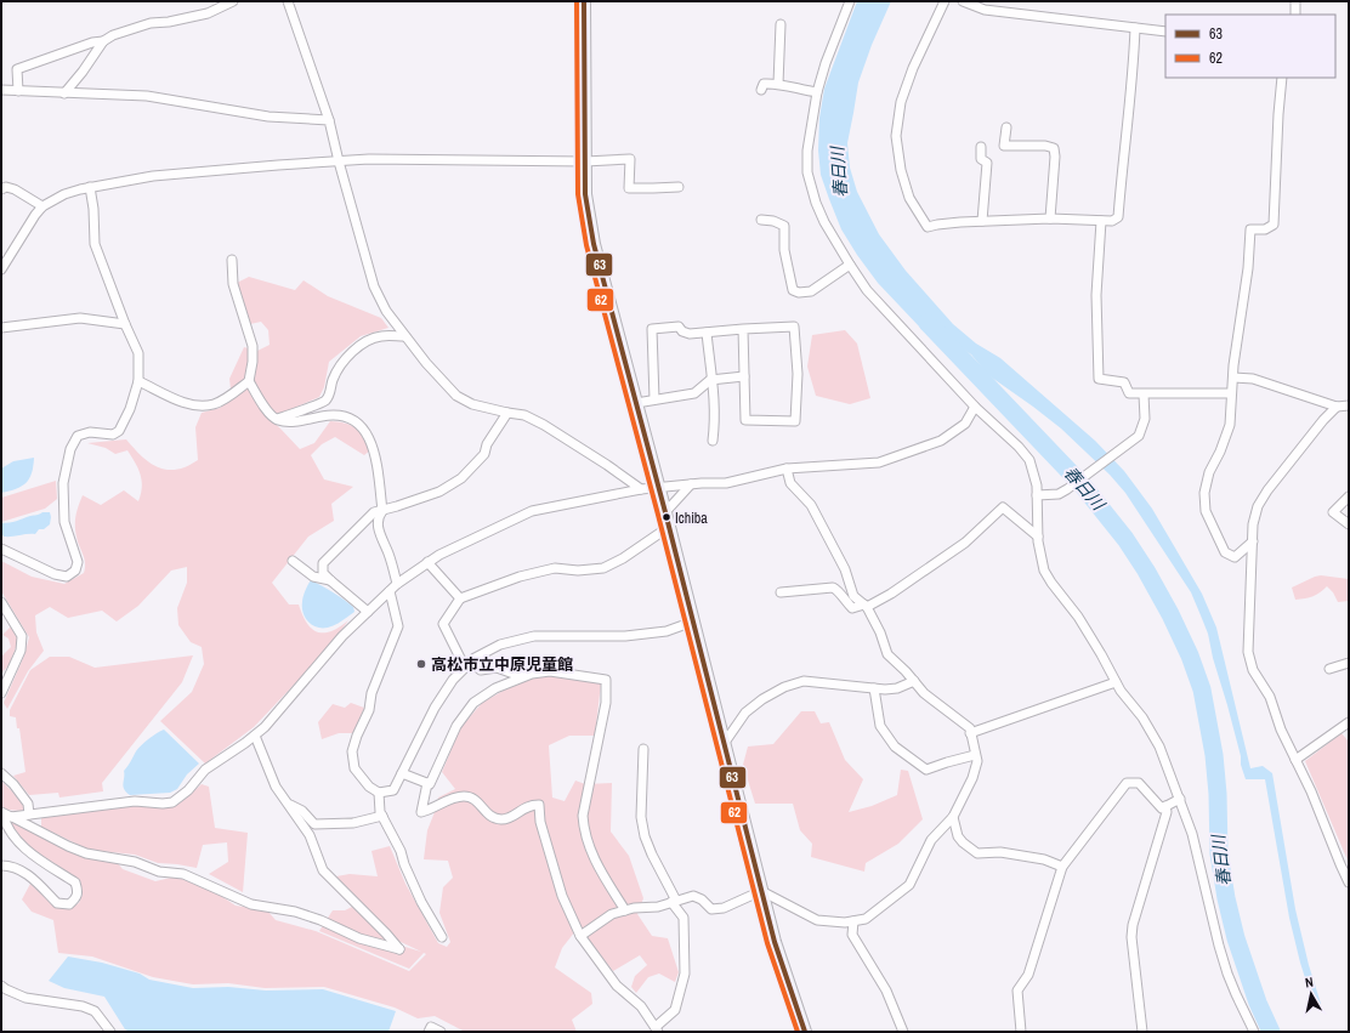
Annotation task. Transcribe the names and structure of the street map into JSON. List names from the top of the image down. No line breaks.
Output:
{"water":["春日川"],"places":["Ichiba","高松市立中原児童館"],"lines":["transit line 63","transit line 62"],"legend":["63","62"],"north":"top"}
